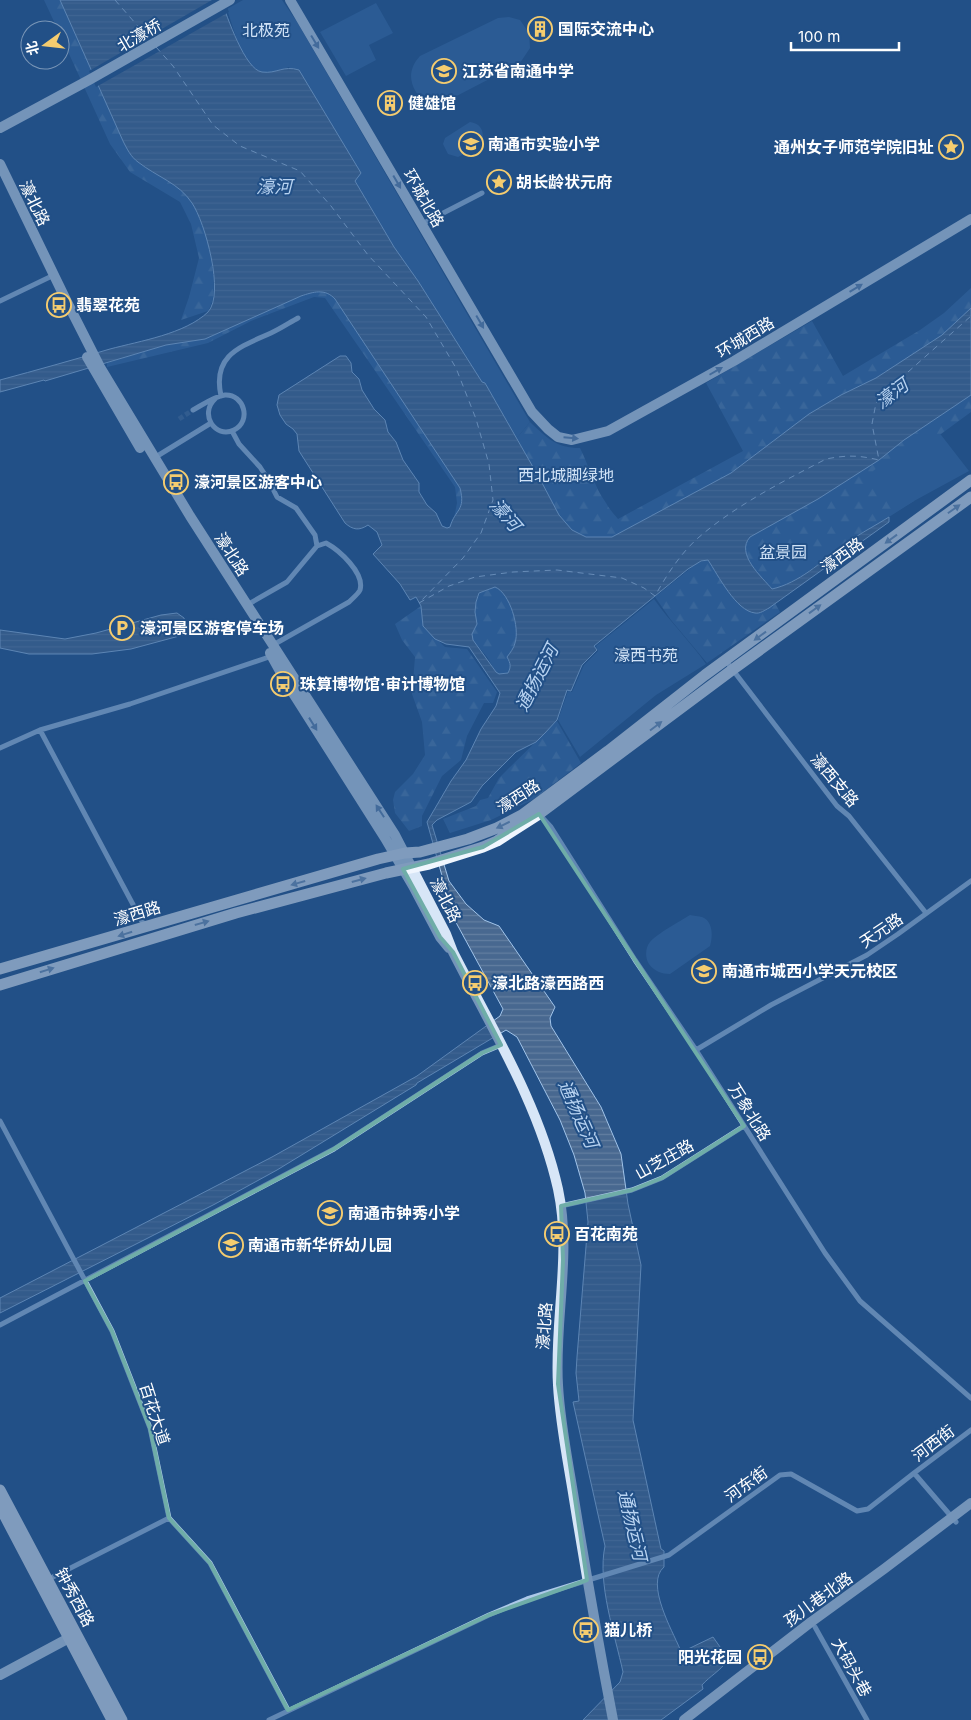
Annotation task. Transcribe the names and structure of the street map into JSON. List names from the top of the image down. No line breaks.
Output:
{"streets":{"main road":["濠西路","钟秀西路"],"street":["北濠桥","环城北路","濠北路","环城西路","濠西支路","天元路","万象北路","山芝庄路","百花大道","河西街","河东街","孩儿巷北路","大码头巷"]},"crossings":[["环城北路","环城西路"],["濠北路","濠西路"],["濠北路","山芝庄路"],["濠北路","河东街"],["濠西路","濠西支路"],["濠西路","万象北路"],["濠西支路","天元路"],["天元路","万象北路"],["万象北路","山芝庄路"],["河西街","河东街"],["河西街","孩儿巷北路"],["孩儿巷北路","大码头巷"]],"one_way":["环城北路","环城西路"],"water":["濠河","通扬运河"],"parks":["北极苑","西北城脚绿地","盆景园","濠西书苑"],"places":{"building":["国际交流中心","健雄馆"],"school or university":["江苏省南通中学","南通市实验小学","南通市城西小学天元校区","南通市钟秀小学","南通市新华侨幼儿园"],"place":["通州女子师范学院旧址","胡长龄状元府"],"bus stop":["翡翠花苑","濠河景区游客中心","珠算博物馆·审计博物馆","濠北路濠西路西","百花南苑","猫儿桥","阳光花园"],"parking":["濠河景区游客停车场"]},"scale_bar":"100 m","north":"left"}
